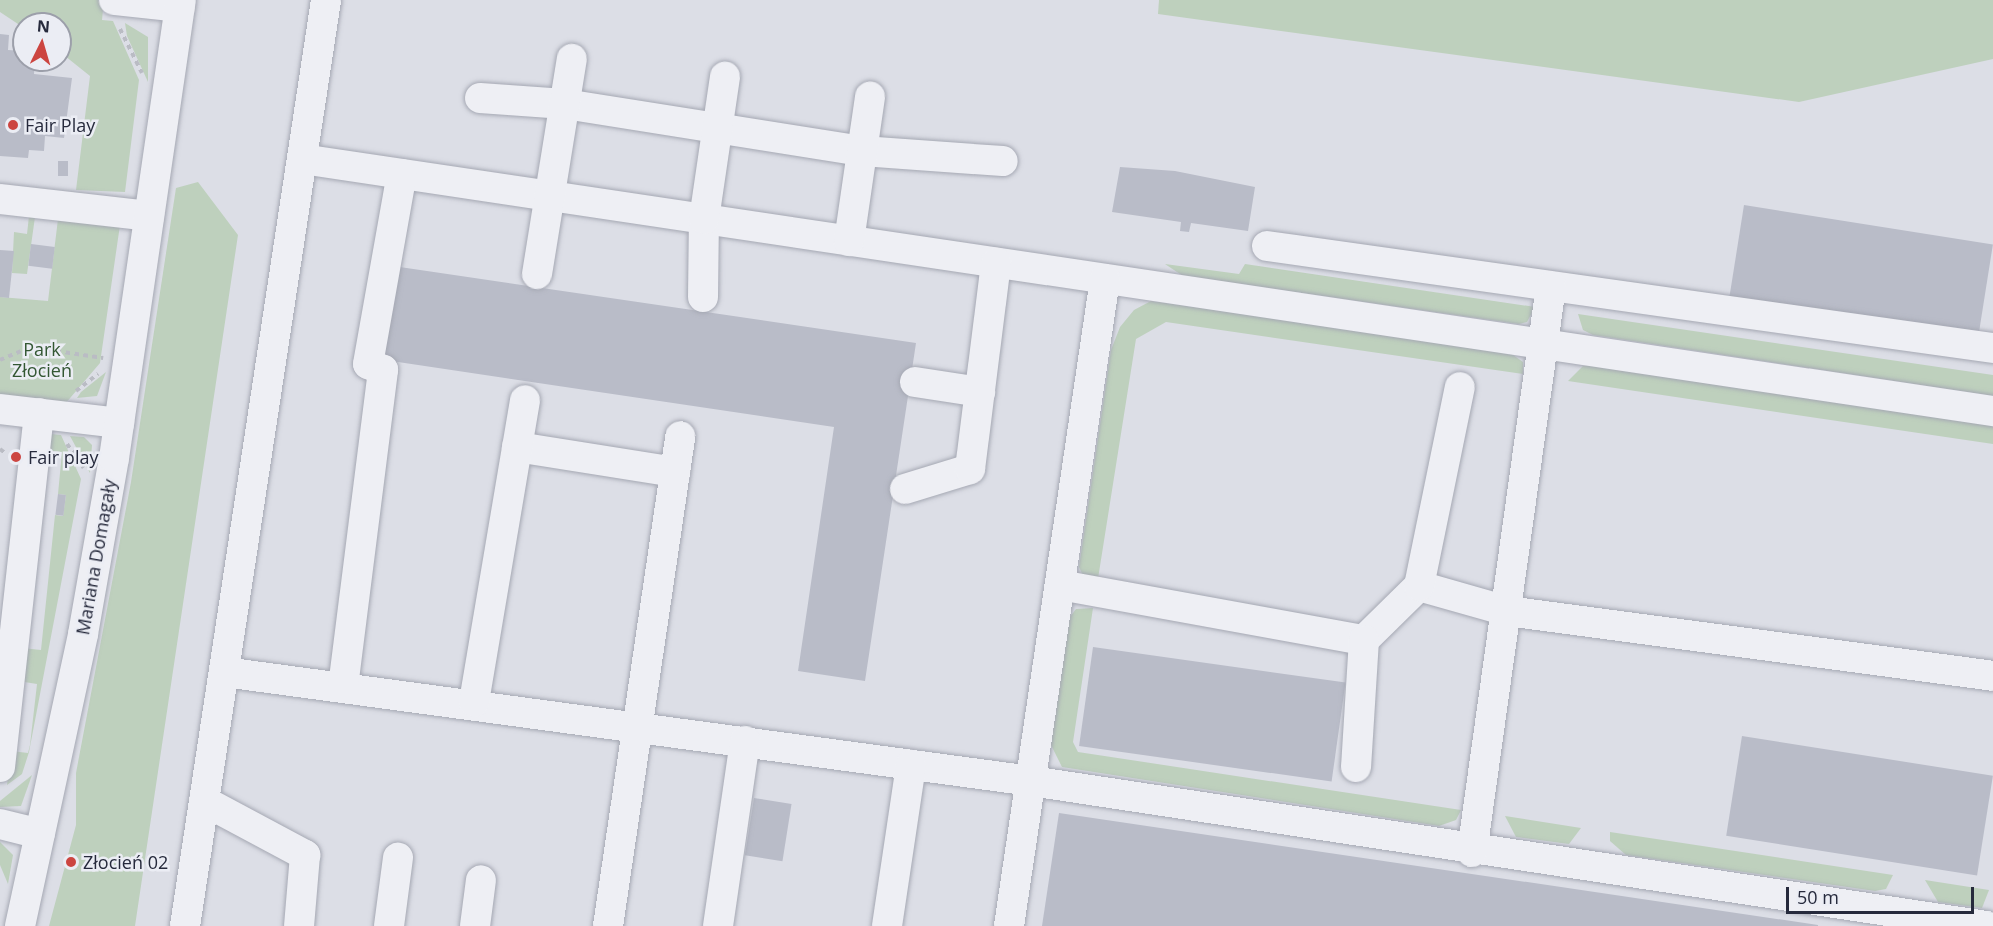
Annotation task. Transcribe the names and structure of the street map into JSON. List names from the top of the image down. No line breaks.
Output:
{"streets":{"street":["Mariana Domagały"]},"parks":["Park Złocień"],"places":["Fair Play","Fair play","Złocień 02"],"scale_bar":"50 m","north":"top"}
